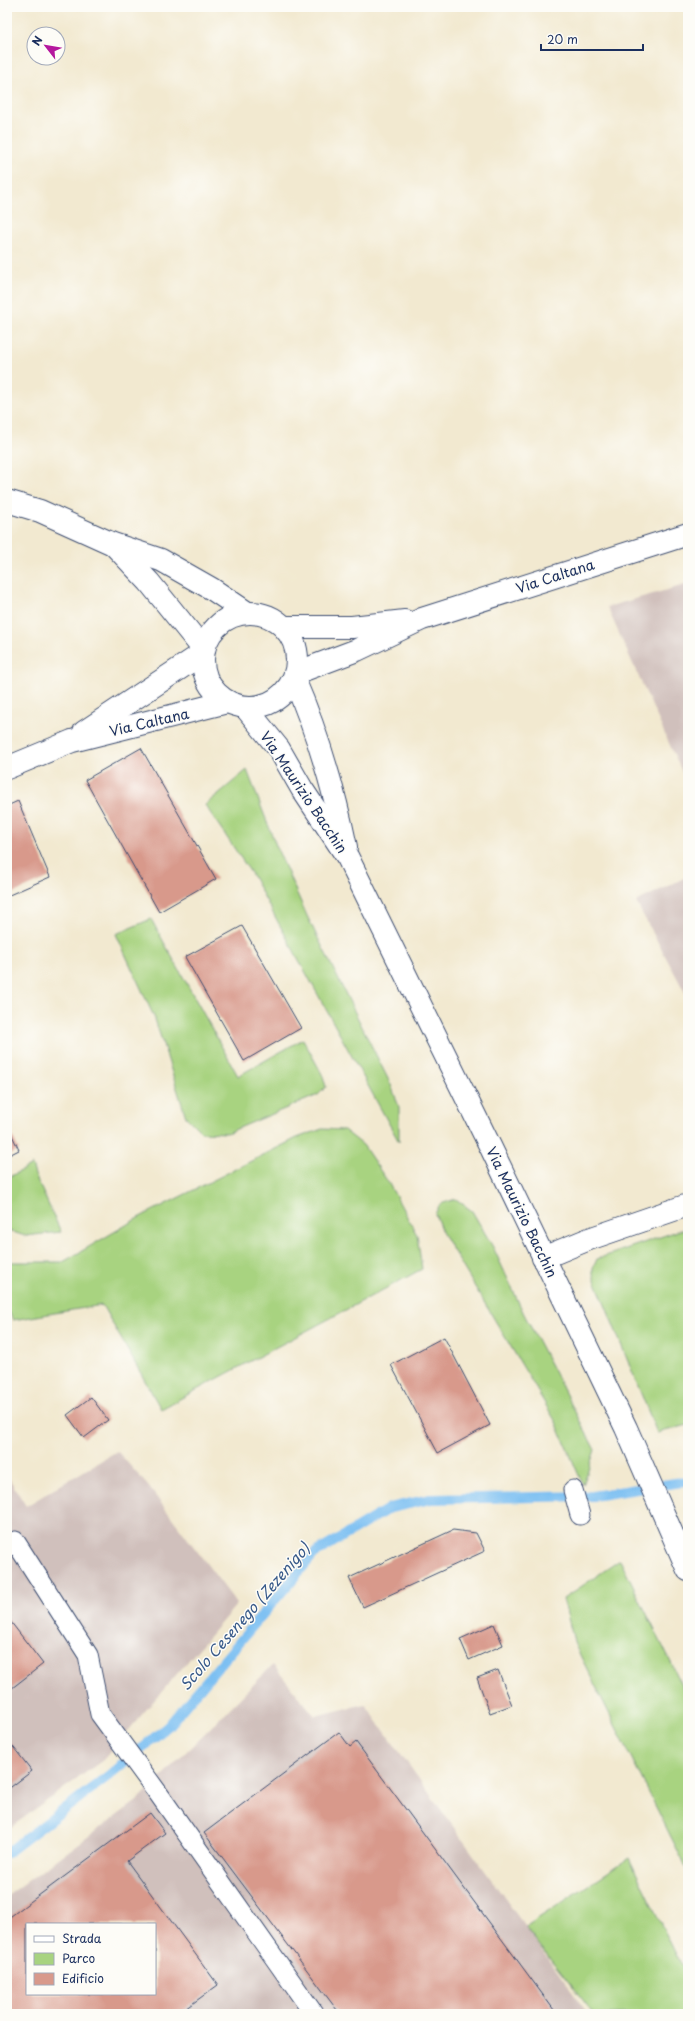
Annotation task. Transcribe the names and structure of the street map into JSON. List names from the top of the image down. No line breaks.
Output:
{"streets":{"main road":["Via Caltana","Via Maurizio Bacchin"]},"crossings":[["Via Caltana","Via Maurizio Bacchin"]],"water":["Scolo Cesenego (Zezenigo)"],"legend":["Strada","Parco","Edificio"],"scale_bar":"20 m","north":"top left"}
